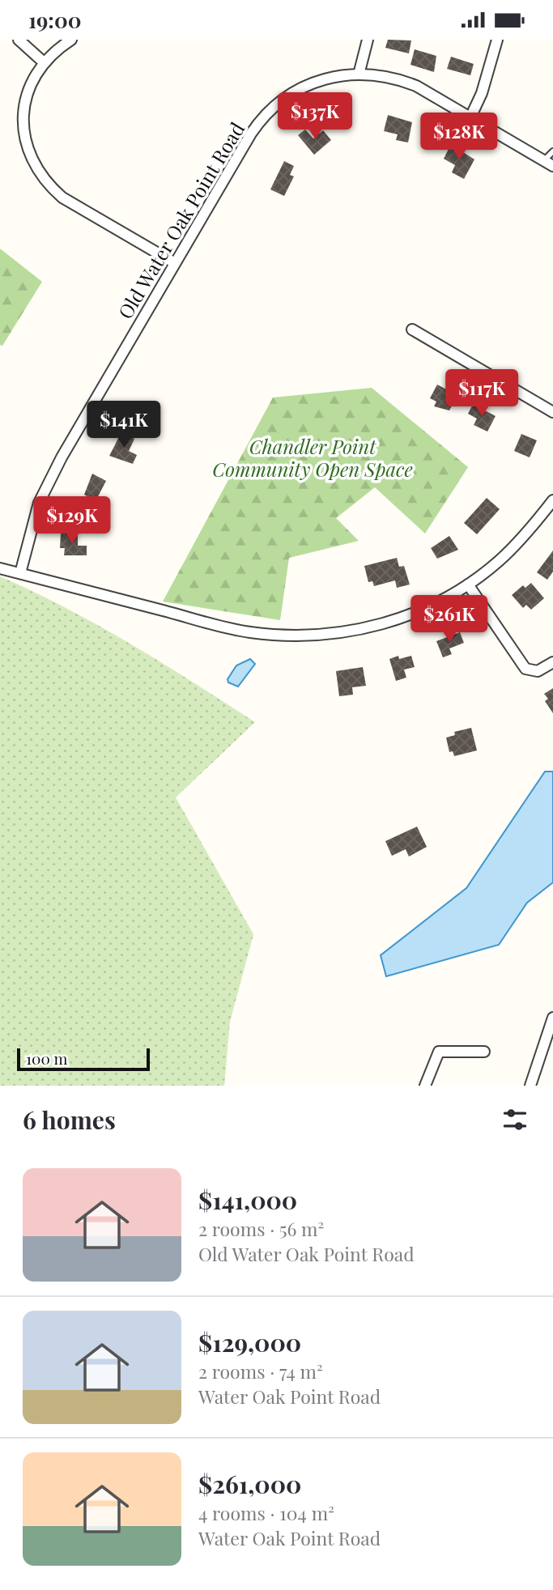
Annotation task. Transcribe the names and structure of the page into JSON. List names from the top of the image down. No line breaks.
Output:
{"streets":{"street":["Old Water Oak Point Road"]},"parks":["Chandler Point Community Open Space"],"scale_bar":"100 m","page":{"status":"19:00","price":["$137K","$128K","$117K","$141K","$129K","$261K"],"scale":"100 m","heading":"6 homes","list":[{"name":"$141,000","note":"2 rooms · 56 m² · Old Water Oak Point Road"},{"name":"$129,000","note":"2 rooms · 74 m² · Water Oak Point Road"},{"name":"$261,000","note":"4 rooms · 104 m² · Water Oak Point Road"}]}}
